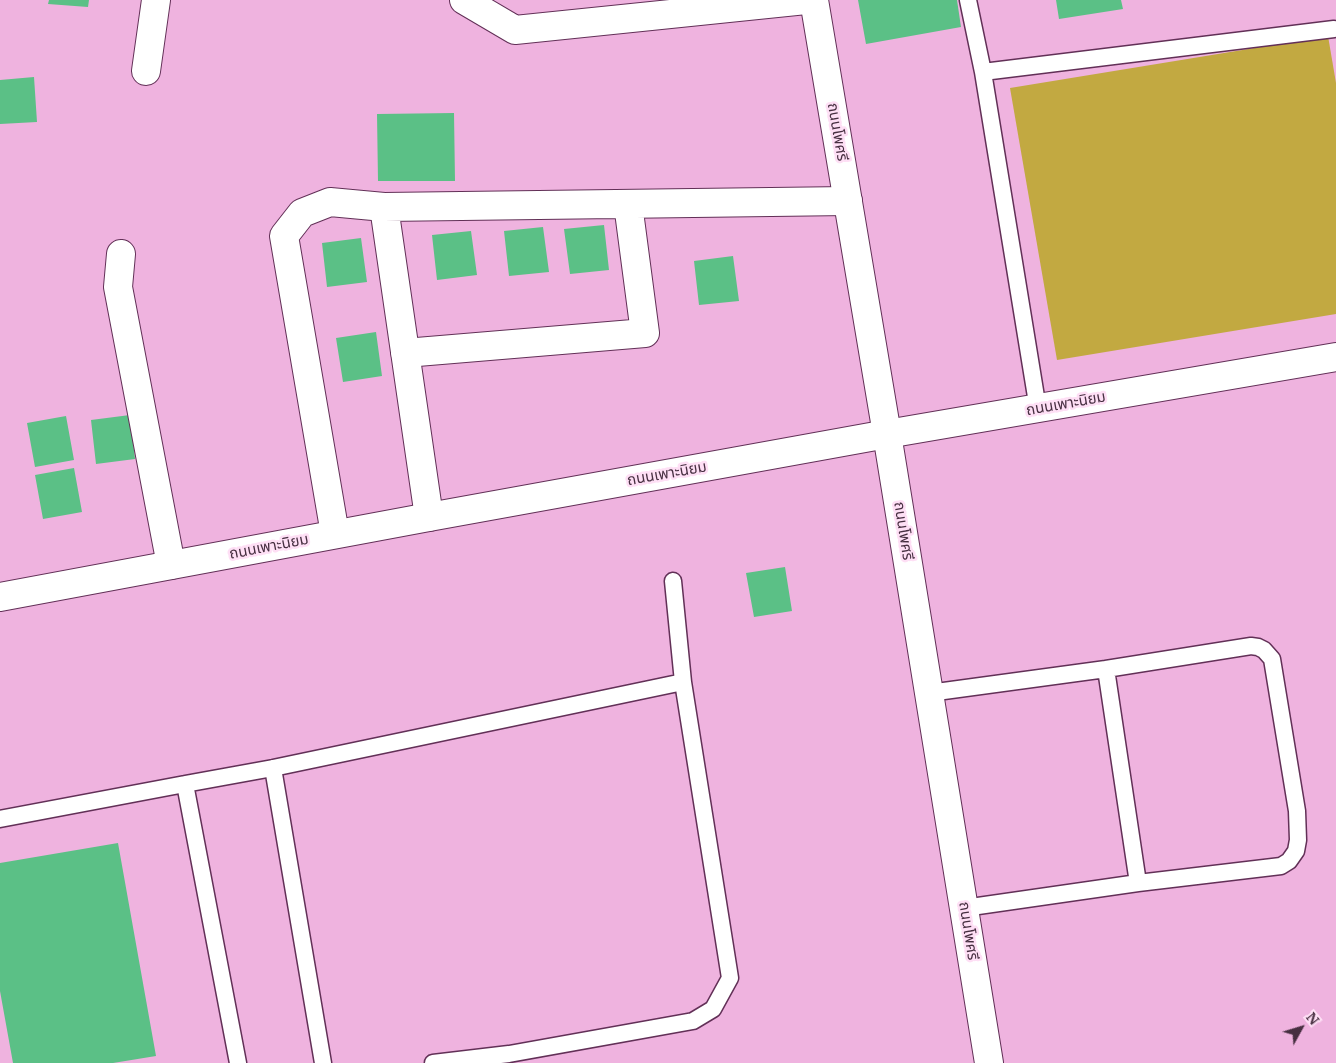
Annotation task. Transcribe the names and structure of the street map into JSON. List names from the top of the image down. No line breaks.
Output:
{"streets":{"street":["ถนนโพศรี","ถนนเพาะนิยม"]},"crossings":[["ถนนโพศรี","ถนนเพาะนิยม"]],"north":"top right"}
